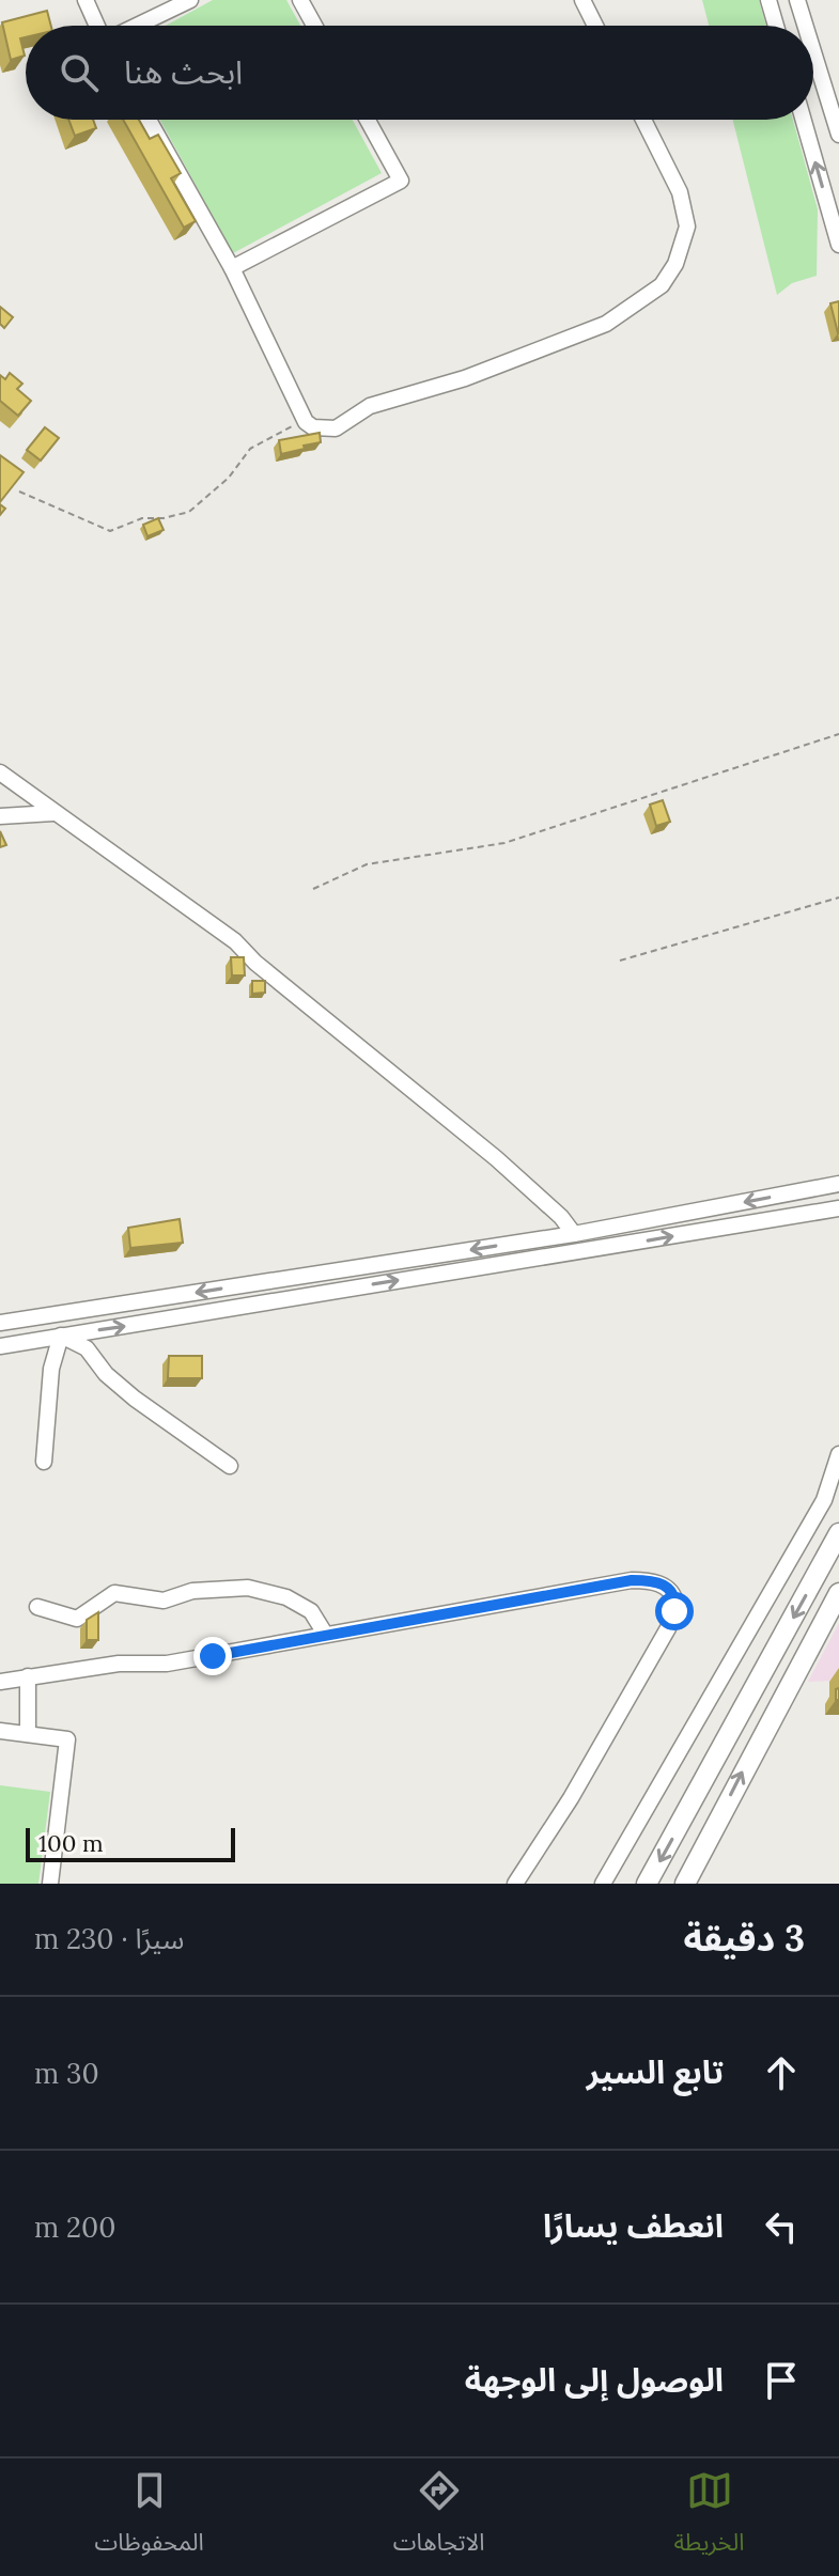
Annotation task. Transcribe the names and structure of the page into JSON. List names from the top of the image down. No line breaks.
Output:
{"scale_bar":"100 m","page":{"search":"ابحث هنا","scale":"100 m","heading":["3 دقيقة","سيرًا · 230 m"],"list":[["تابع السير","30 m"],["انعطف يسارًا","200 m"],"الوصول إلى الوجهة"],"nav":["الخريطة","الاتجاهات","المحفوظات"]}}
